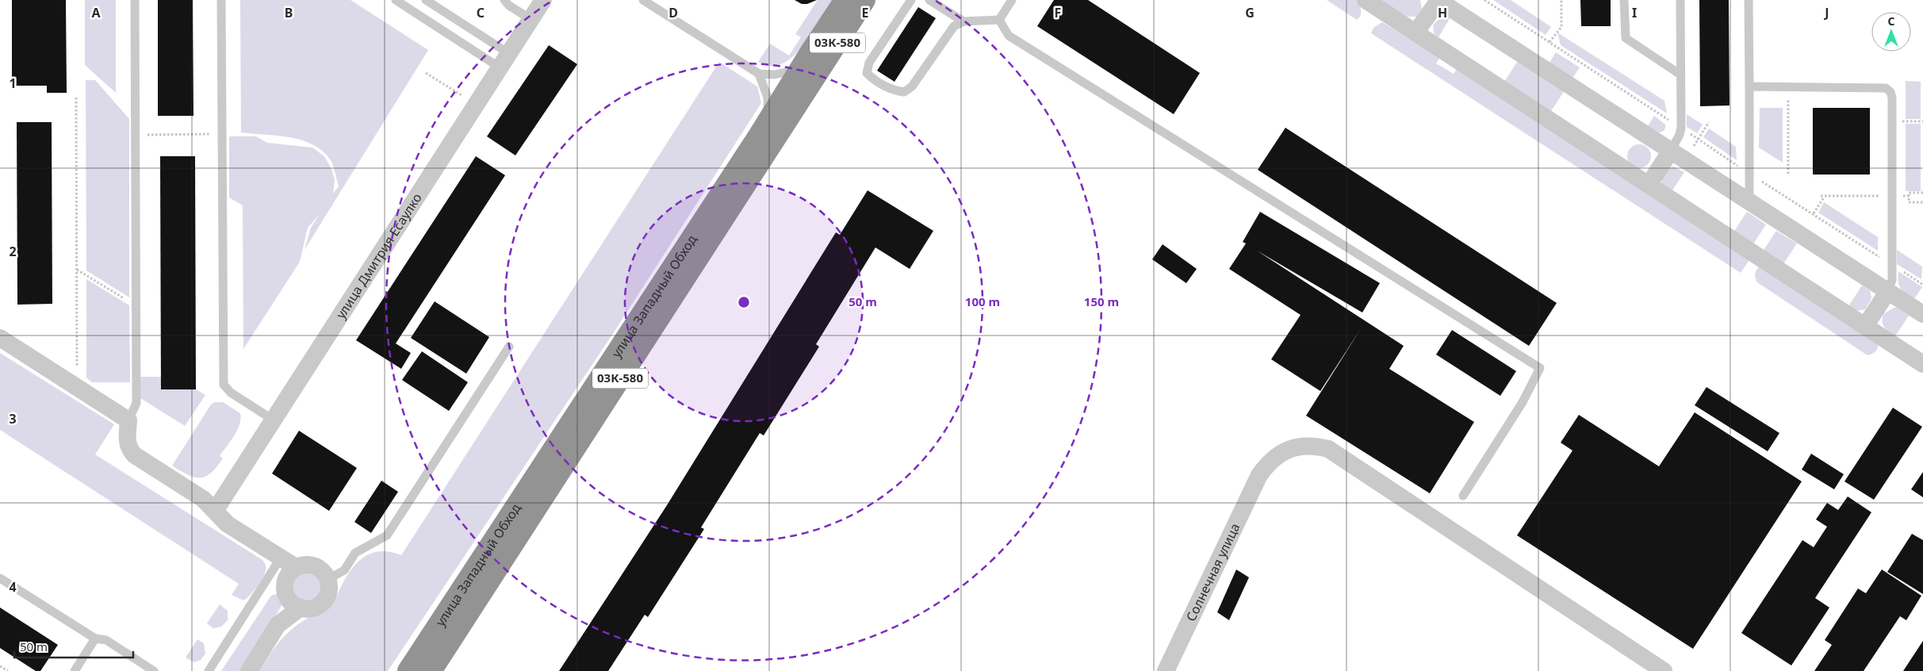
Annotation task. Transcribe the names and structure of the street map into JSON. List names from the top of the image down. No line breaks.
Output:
{"streets":{"highway":["03К-580","улица Западный Обход"],"street":["улица Дмитрия Есаулко","Солнечная улица"]},"scale_bar":"50 m","north":"top","grid":{"columns":["A","B","C","D","E","F","G","H","I","J"],"rows":["1","2","3","4"]},"rings":["50 m","100 m","150 m"]}
